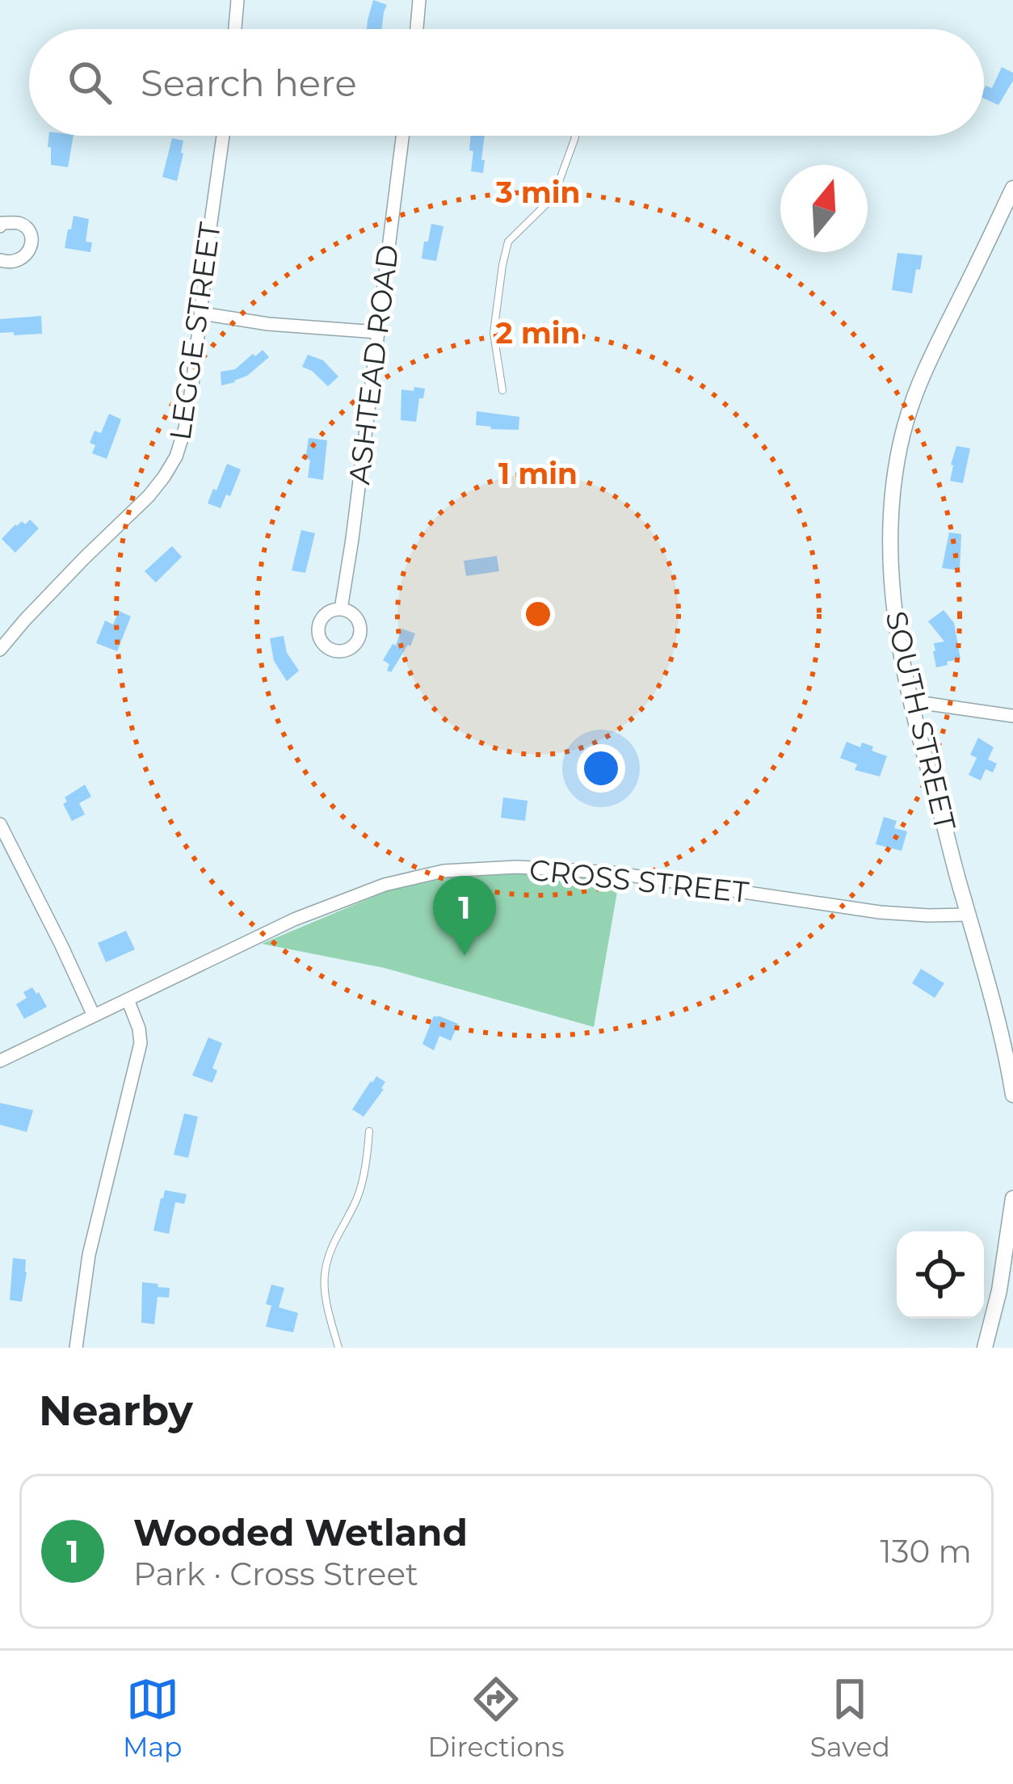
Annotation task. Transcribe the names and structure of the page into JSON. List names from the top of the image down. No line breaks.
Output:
{"streets":{"street":["LEGGE STREET","ASHTEAD ROAD","SOUTH STREET","CROSS STREET"]},"crossings":[["SOUTH STREET","CROSS STREET"]],"north":"top","page":{"search":"Search here","pins":"1","heading":"Nearby","list":[{"mark":"1","name":"Wooded Wetland","note":"Park · Cross Street","value":"130 m"}],"nav":["Map","Directions","Saved"]},"rings":["3 min","2 min","1 min"]}
